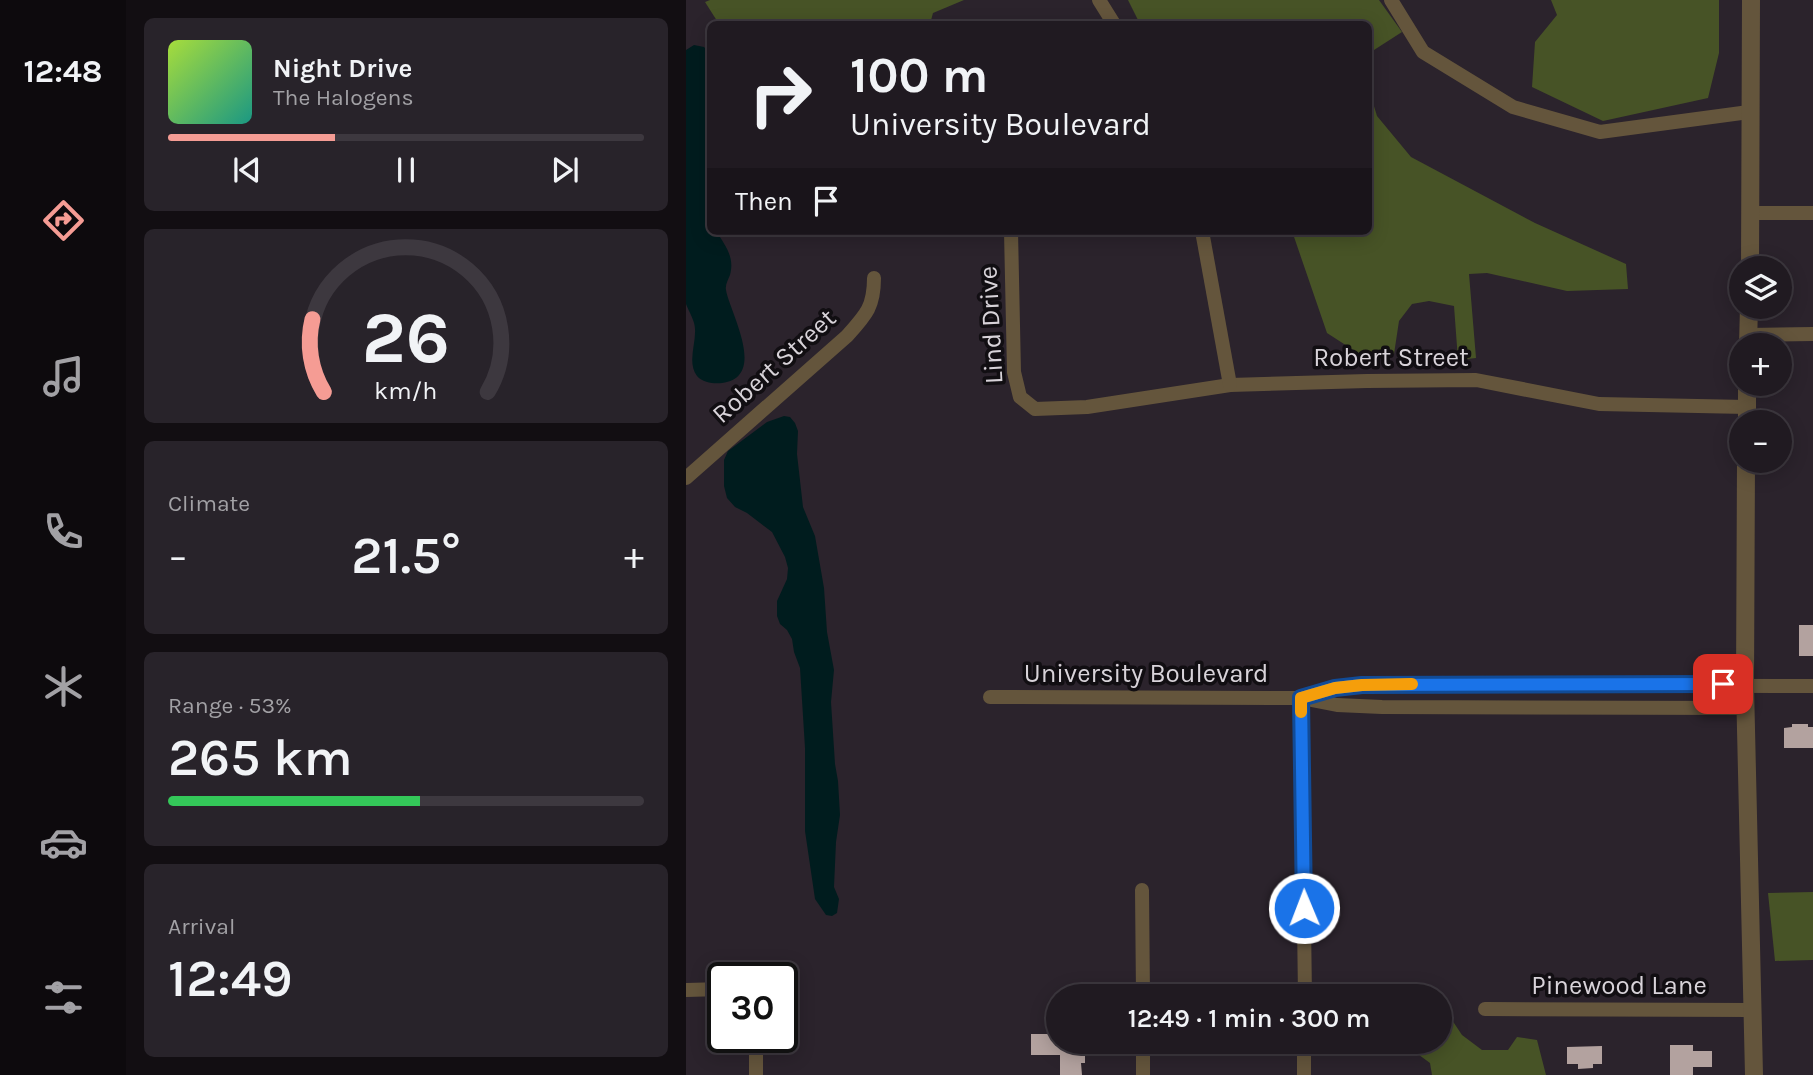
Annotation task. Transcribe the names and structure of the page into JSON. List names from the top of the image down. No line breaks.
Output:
{"streets":{"street":["Lind Drive","Robert Street","University Boulevard","Pinewood Lane"]},"crossings":[["Lind Drive","Robert Street"]],"page":{"tabs":"12:48","turn":["100 m","University Boulevard"],"song":["Night Drive","The Halogens"],"then":"Then","map_buttons":["+","−"],"tile":["Climate",["Range · 53%","265 km"],["Arrival","12:49"]],"heat":["−","21.5°","+"],"limit":"30","trip":"12:49 · 1 min · 300 m","gauge":["26","km/h"]}}
